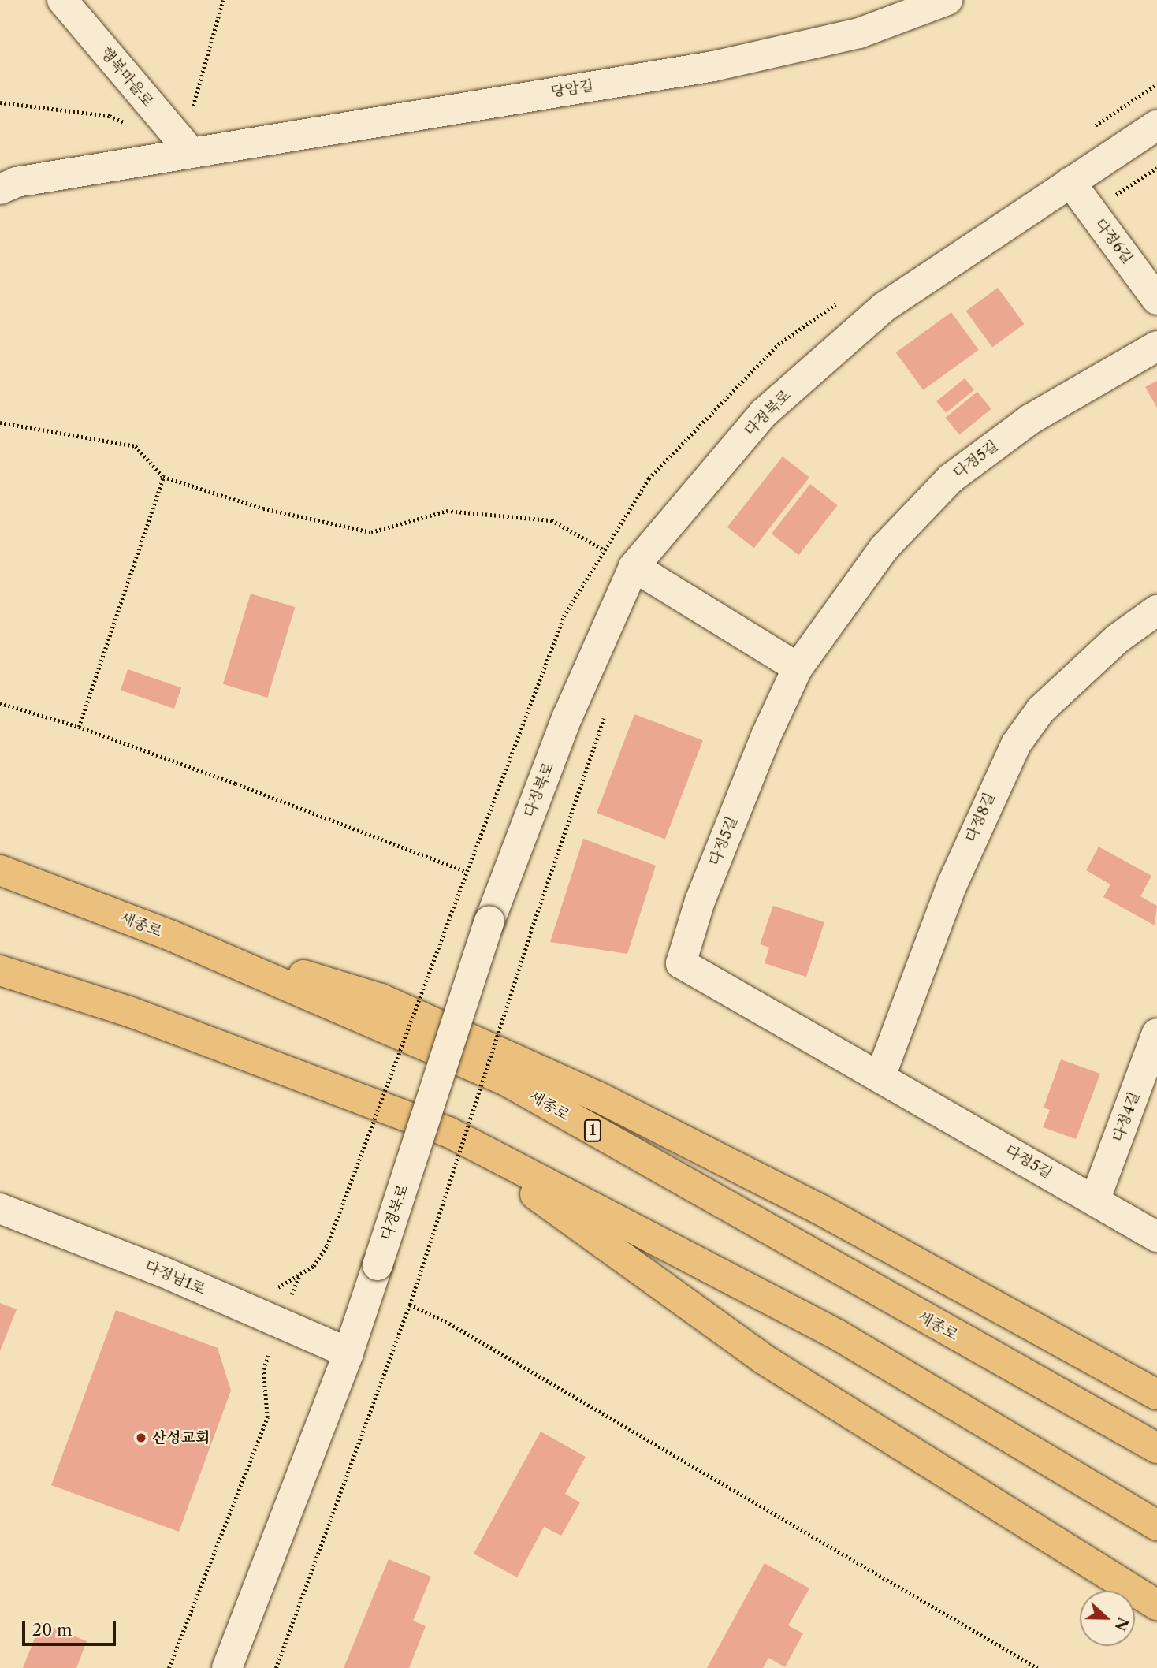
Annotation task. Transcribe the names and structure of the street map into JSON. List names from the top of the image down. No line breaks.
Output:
{"streets":{"highway":["세종로","1"],"street":["행복마을로","당암길","다정6길","다정북로","다정5길","다정8길","다정4길","다정남1로"]},"crossings":[["행복마을로","당암길"],["다정6길","다정북로"],["다정북로","다정남1로"],["다정5길","다정8길"],["다정5길","다정4길"]],"places":["산성교회"],"scale_bar":"20 m","north":"right"}
